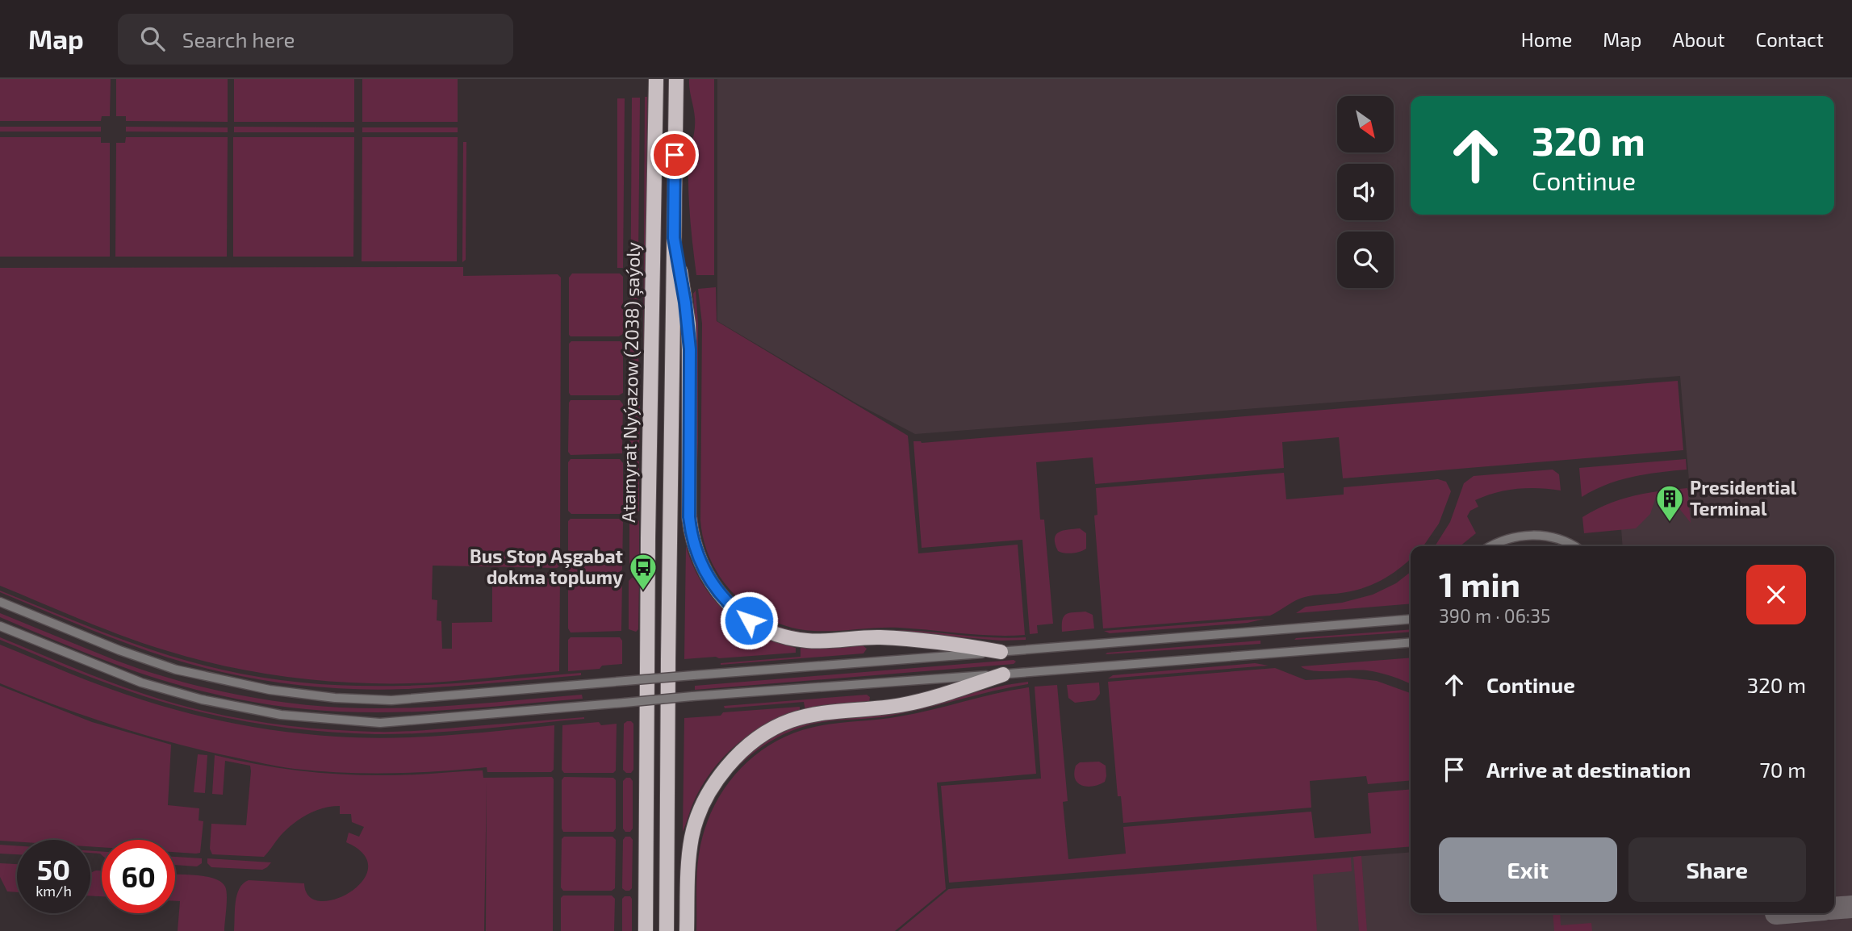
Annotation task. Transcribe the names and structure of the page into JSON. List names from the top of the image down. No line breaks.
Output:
{"streets":{"main road":["Atamyrat Nyýazow (2038) şaýoly"]},"places":{"building":["Presidential Terminal"],"bus stop":["Bus Stop Aşgabat dokma toplumy"]},"north":"bottom right","page":{"header":"Map","search":"Search here","nav":["Home","Map","About","Contact"],"turn":["320 m","Continue"],"heading":["1 min","390 m · 06:35"],"list":[{"name":"Continue","value":"320 m"},{"name":"Arrive at destination","value":"70 m"}],"buttons":["Exit","Share"],"speed":"50 km/h","limit":"60"}}
